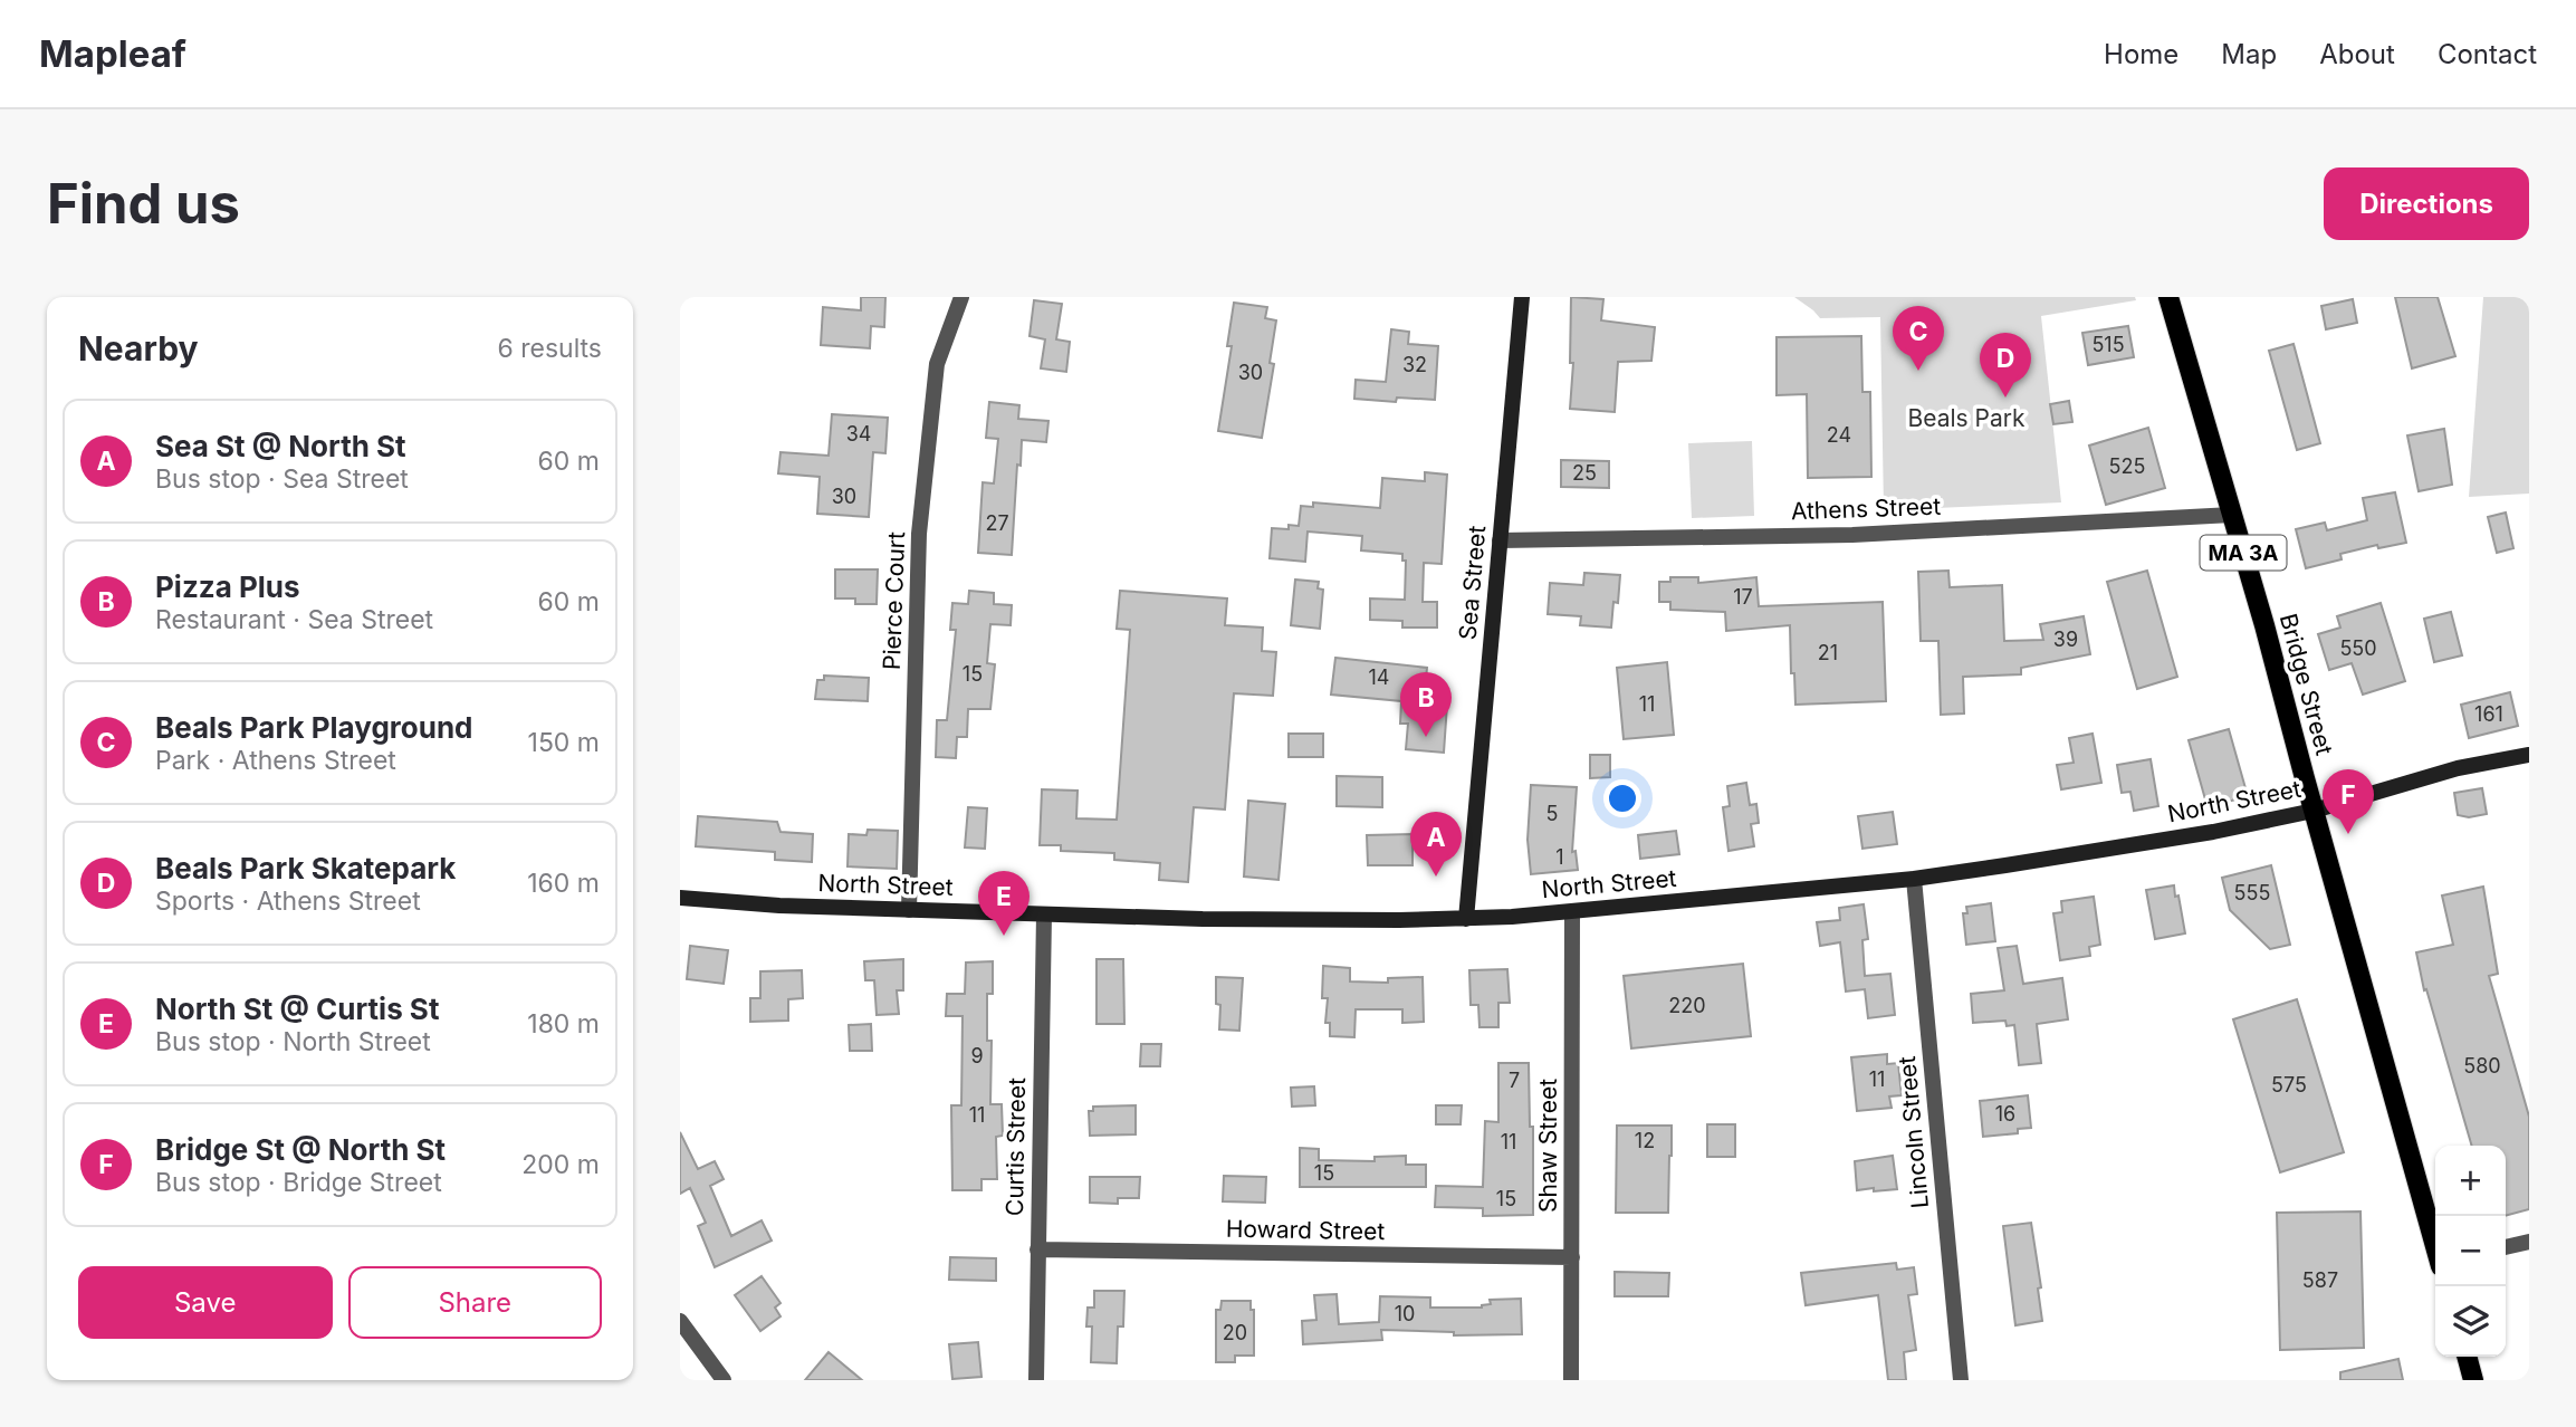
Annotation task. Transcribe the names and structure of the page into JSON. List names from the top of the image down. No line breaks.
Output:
{"streets":{"main road":["MA 3A","Bridge Street"],"street":["Athens Street","Sea Street","Pierce Court","North Street","Lincoln Street","Shaw Street","Curtis Street","Howard Street"]},"crossings":[["Athens Street","Sea Street"],["Athens Street","Bridge Street"],["Sea Street","North Street"],["Pierce Court","North Street"],["Bridge Street","North Street"],["North Street","Lincoln Street"],["North Street","Shaw Street"],["North Street","Curtis Street"],["Shaw Street","Howard Street"],["Curtis Street","Howard Street"]],"parks":["Beals Park"],"house_numbers":["515","32","30","34","24","525","25","30","27","17","39","550","21","15","14","11","161","5","1","555","220","9","580","11","7","575","16","11","12","11","15","15","587","10","20"],"page":{"header":"Mapleaf","nav":["Home","Map","About","Contact"],"buttons":["Directions",["Save","Share"]],"title":"Find us","heading":["Nearby","6 results"],"pins":["C","D","B","F","A","E"],"list":[{"mark":"A","name":"Sea St @ North St","note":"Bus stop · Sea Street","value":"60 m"},{"mark":"B","name":"Pizza Plus","note":"Restaurant · Sea Street","value":"60 m"},{"mark":"C","name":"Beals Park Playground","note":"Park · Athens Street","value":"150 m"},{"mark":"D","name":"Beals Park Skatepark","note":"Sports · Athens Street","value":"160 m"},{"mark":"E","name":"North St @ Curtis St","note":"Bus stop · North Street","value":"180 m"},{"mark":"F","name":"Bridge St @ North St","note":"Bus stop · Bridge Street","value":"200 m"}],"map_buttons":["+","−"]}}
